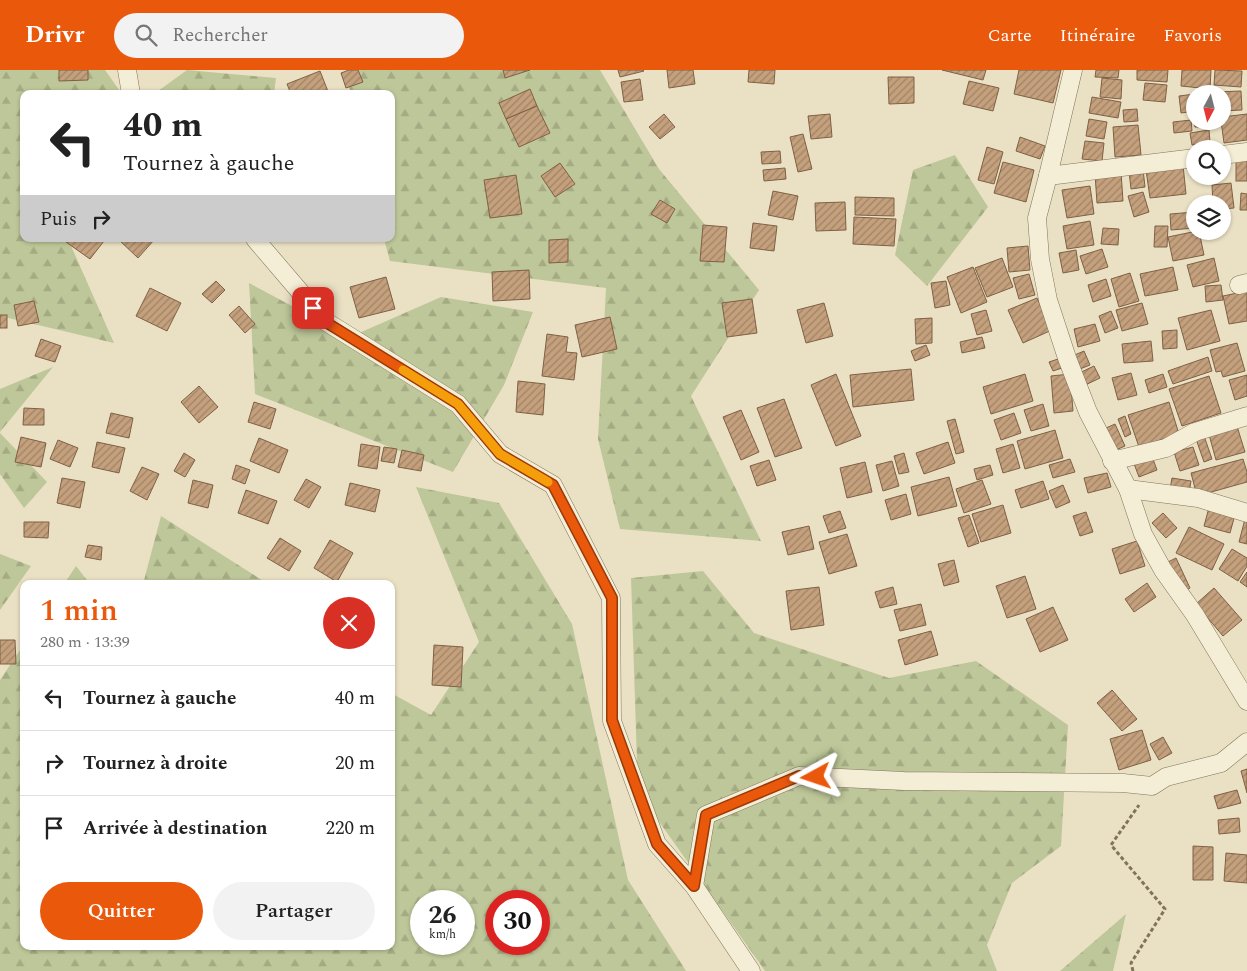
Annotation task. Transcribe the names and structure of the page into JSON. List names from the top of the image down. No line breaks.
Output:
{"north":"bottom","page":{"header":"Drivr","search":"Rechercher","nav":["Carte","Itinéraire","Favoris"],"turn":["40 m","Tournez à gauche"],"then":"Puis","heading":["1 min","280 m · 13:39"],"list":[{"name":"Tournez à gauche","value":"40 m"},{"name":"Tournez à droite","value":"20 m"},{"name":"Arrivée à destination","value":"220 m"}],"buttons":["Quitter","Partager"],"speed":"26 km/h","limit":"30"}}
